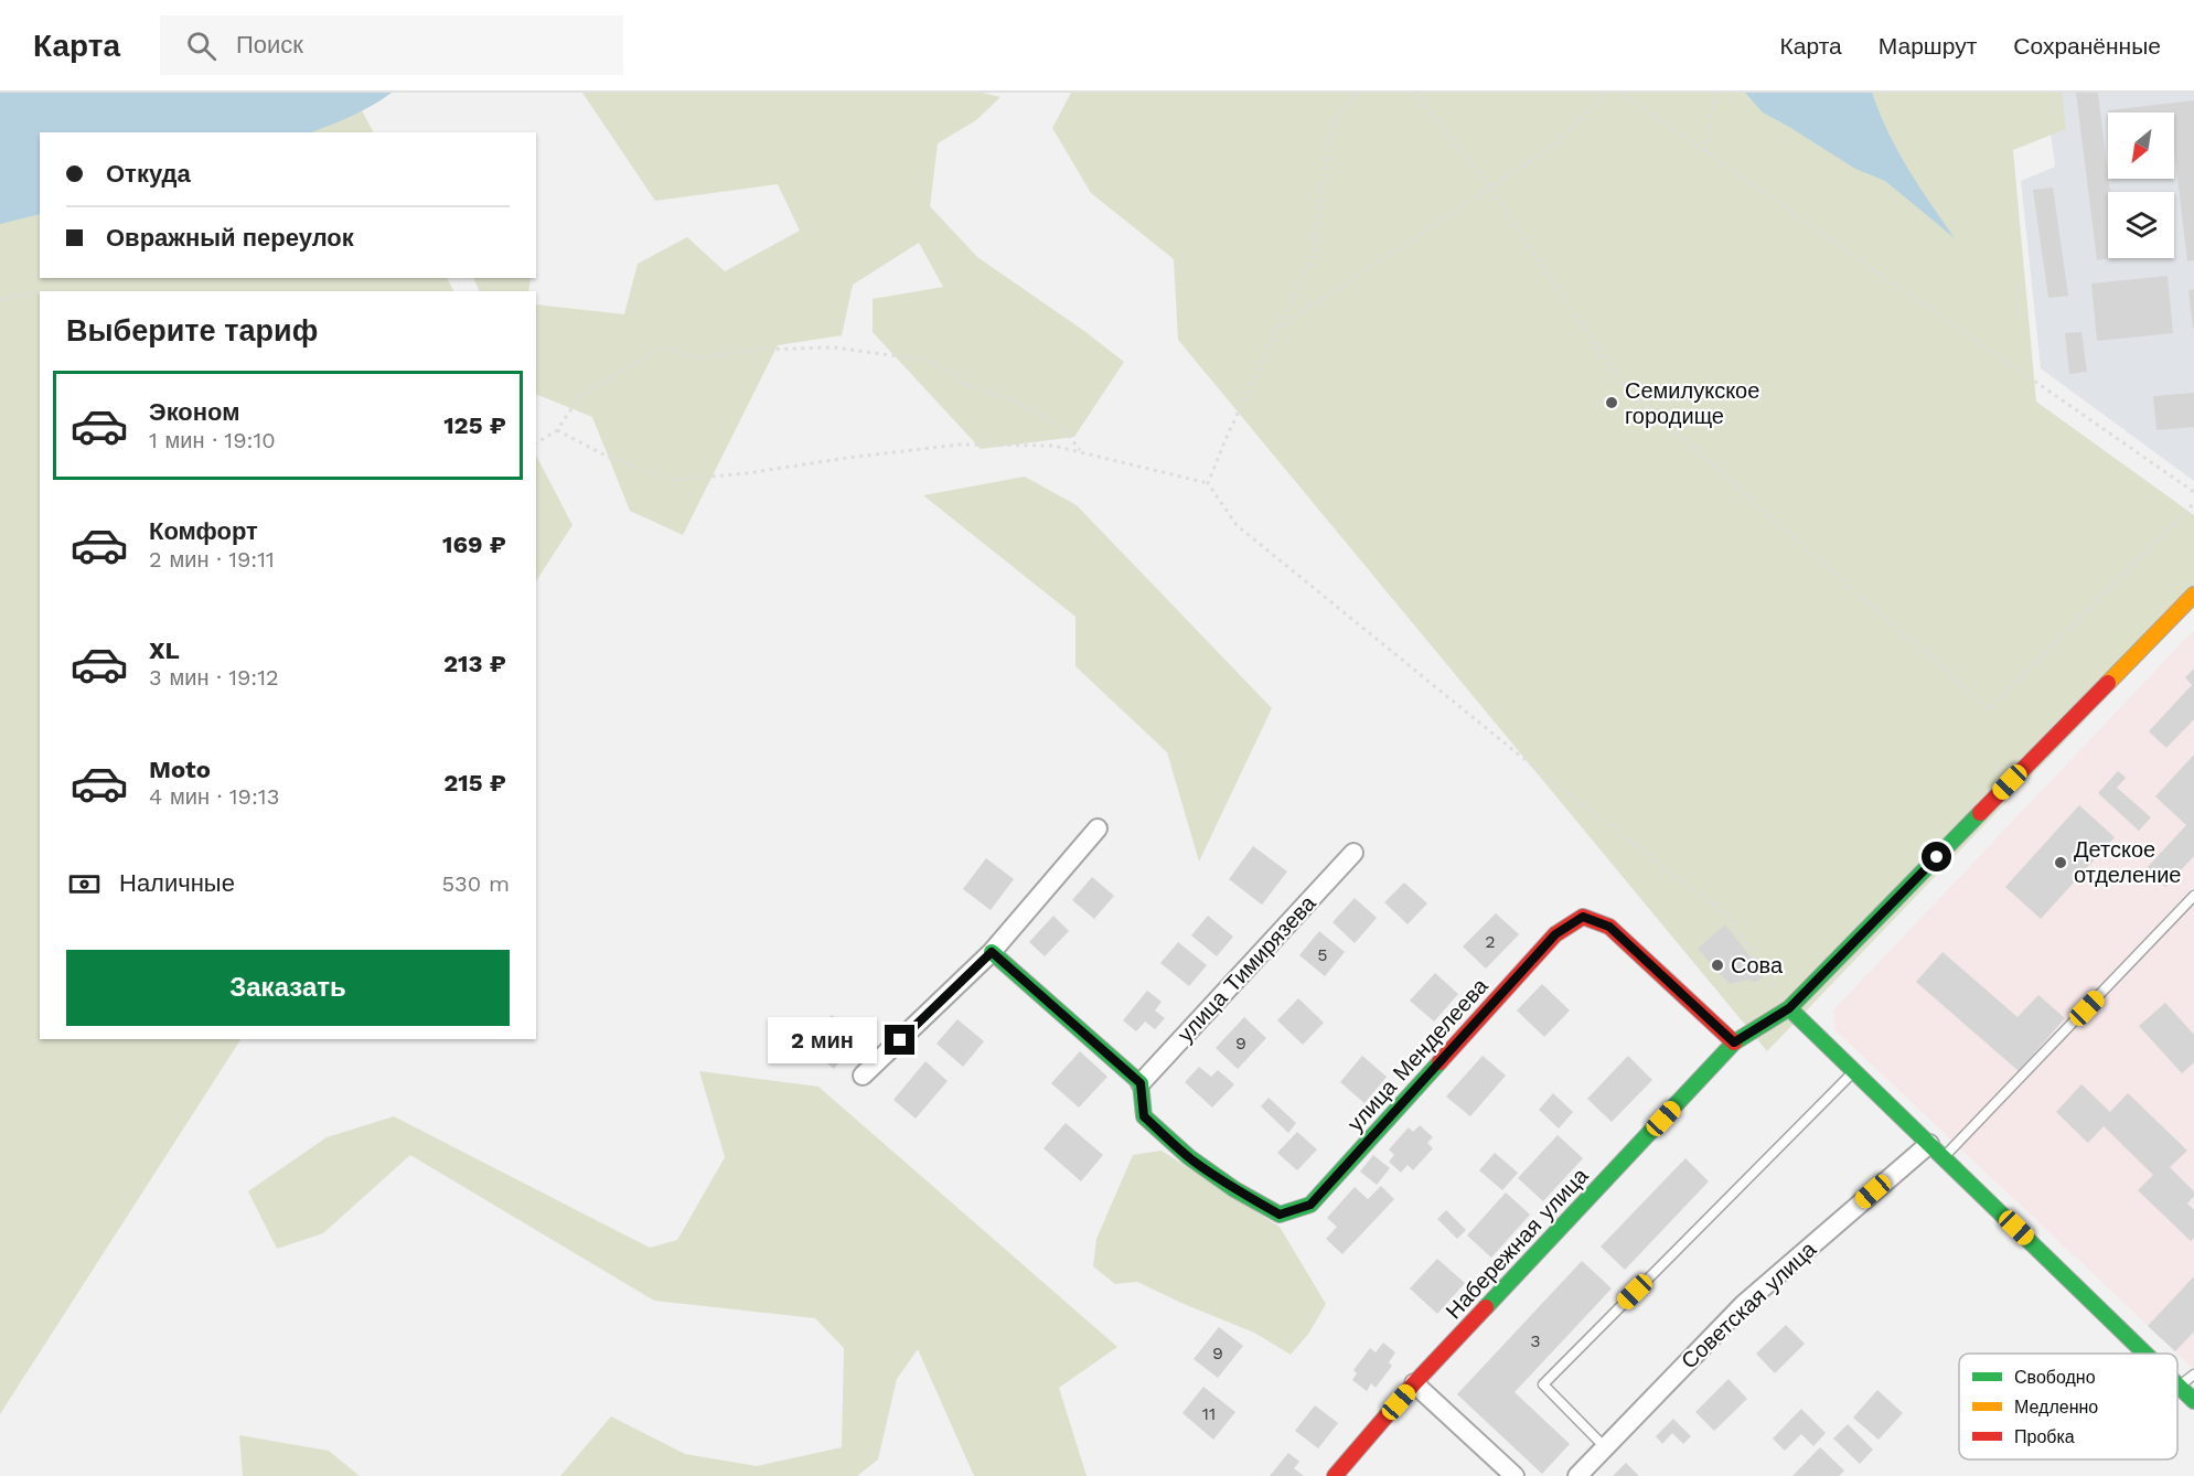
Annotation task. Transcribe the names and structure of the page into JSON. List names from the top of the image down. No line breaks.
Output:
{"streets":{"street":["улица Тимирязева","улица Менделеева","Набережная улица","Советская улица"]},"crossings":[["улица Тимирязева","улица Менделеева"],["улица Менделеева","Набережная улица"]],"places":["Семилукское городище","Детское отделение","Сова"],"house_numbers":["2","5","9","3","9","11"],"legend":["Свободно","Медленно","Пробка"],"north":"bottom left","page":{"header":"Карта","search":"Поиск","nav":["Карта","Маршрут","Сохранённые"],"banner":["Откуда","Овражный переулок"],"heading":"Выберите тариф","list":[{"name":"Эконом","note":"1 мин · 19:10","value":"125 ₽"},{"name":"Комфорт","note":"2 мин · 19:11","value":"169 ₽"},{"name":"XL","note":"3 мин · 19:12","value":"213 ₽"},{"name":"Moto","note":"4 мин · 19:13","value":"215 ₽"}],"pay":["Наличные","530 m"],"buttons":"Заказать","bubble":"2 мин"}}
